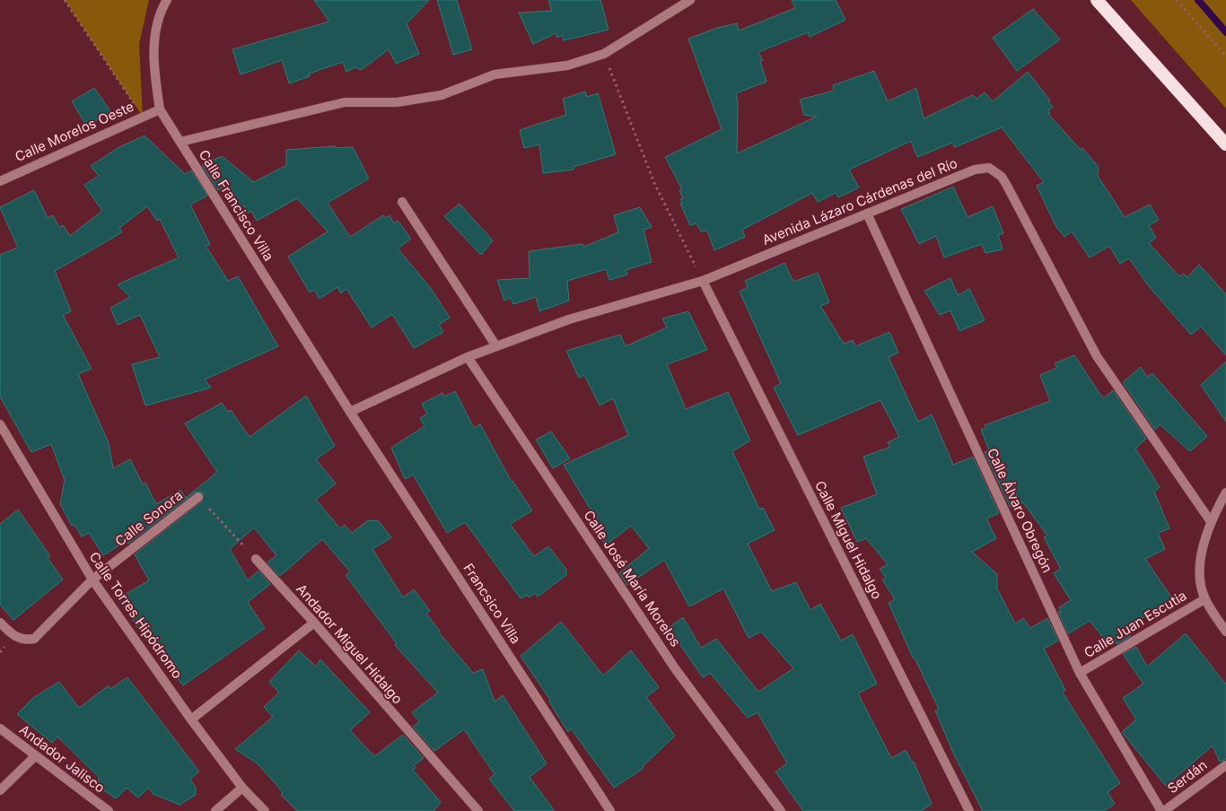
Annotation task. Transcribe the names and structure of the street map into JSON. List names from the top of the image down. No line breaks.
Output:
{"streets":{"street":["Calle Morelos Oeste","Avenida Lázaro Cárdenas del Río","Calle Francisco Villa","Calle Álvaro Obregón","Calle Sonora","Calle Miguel Hidalgo","Calle José María Morelos","Francsico Villa","Calle Torres Hipódromo","Calle Juan Escutia","Andador Miguel Hidalgo","Andador Jalisco","Serdán"]},"crossings":[["Calle Morelos Oeste","Calle Francisco Villa"],["Avenida Lázaro Cárdenas del Río","Calle Francisco Villa"],["Avenida Lázaro Cárdenas del Río","Calle Álvaro Obregón"],["Avenida Lázaro Cárdenas del Río","Calle Miguel Hidalgo"],["Avenida Lázaro Cárdenas del Río","Calle José María Morelos"],["Avenida Lázaro Cárdenas del Río","Francsico Villa"],["Calle Francisco Villa","Francsico Villa"],["Calle Álvaro Obregón","Calle Juan Escutia"],["Calle Álvaro Obregón","Serdán"],["Calle Sonora","Calle Torres Hipódromo"]]}
